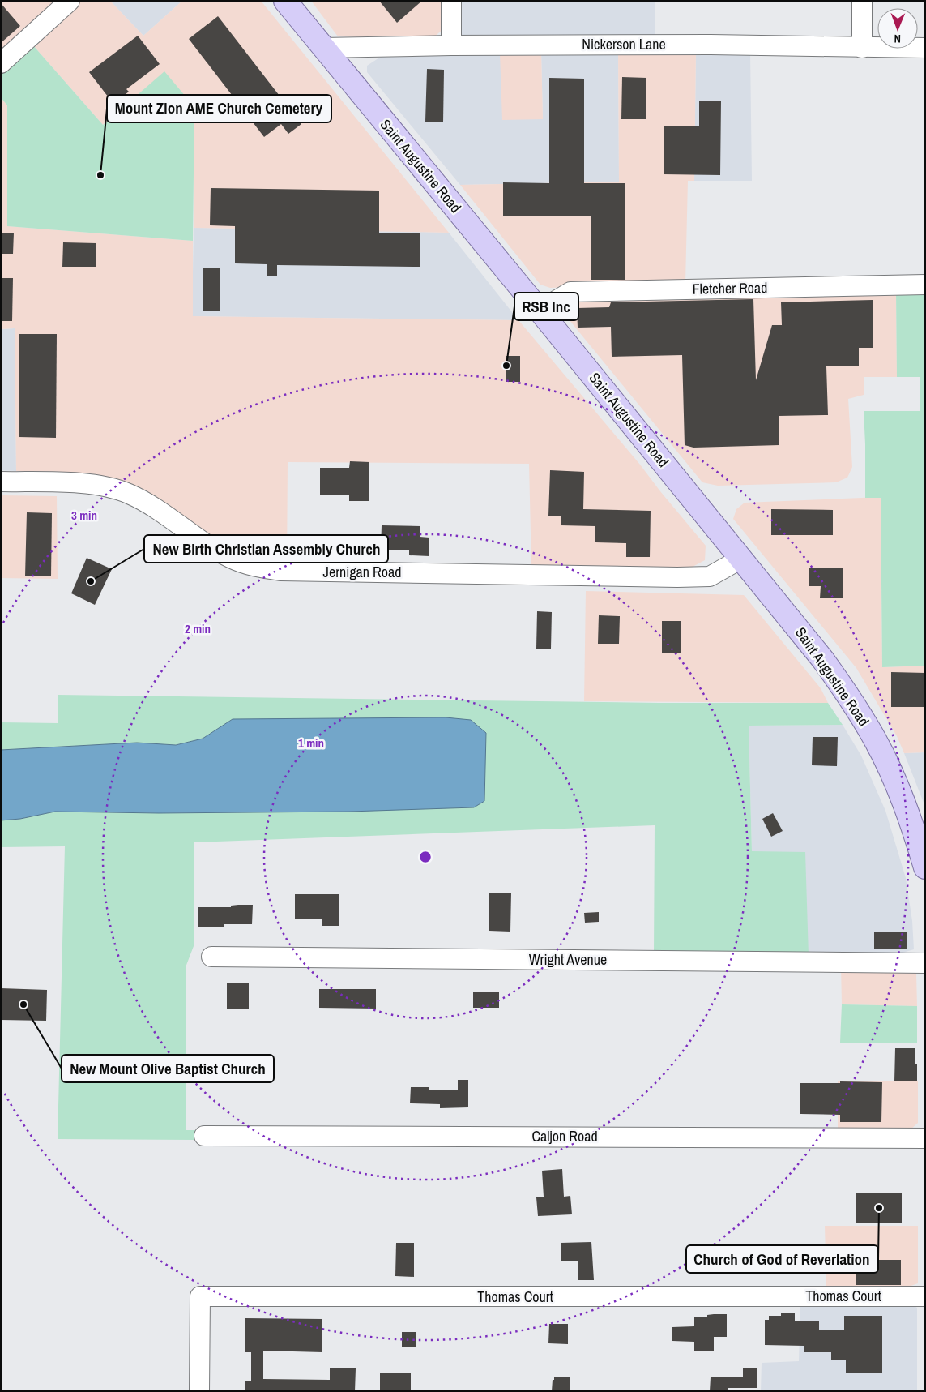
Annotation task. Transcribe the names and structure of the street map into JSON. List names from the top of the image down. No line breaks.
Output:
{"streets":{"main road":["Saint Augustine Road"],"street":["Nickerson Lane","Fletcher Road","Jernigan Road","Wright Avenue","Caljon Road","Thomas Court"]},"crossings":[["Nickerson Lane","Saint Augustine Road"],["Saint Augustine Road","Fletcher Road"],["Saint Augustine Road","Jernigan Road"]],"places":["Mount Zion AME Church Cemetery","RSB Inc","New Birth Christian Assembly Church","New Mount Olive Baptist Church","Church of God of Reverlation"],"north":"bottom","rings":["3 min","2 min","1 min"]}
